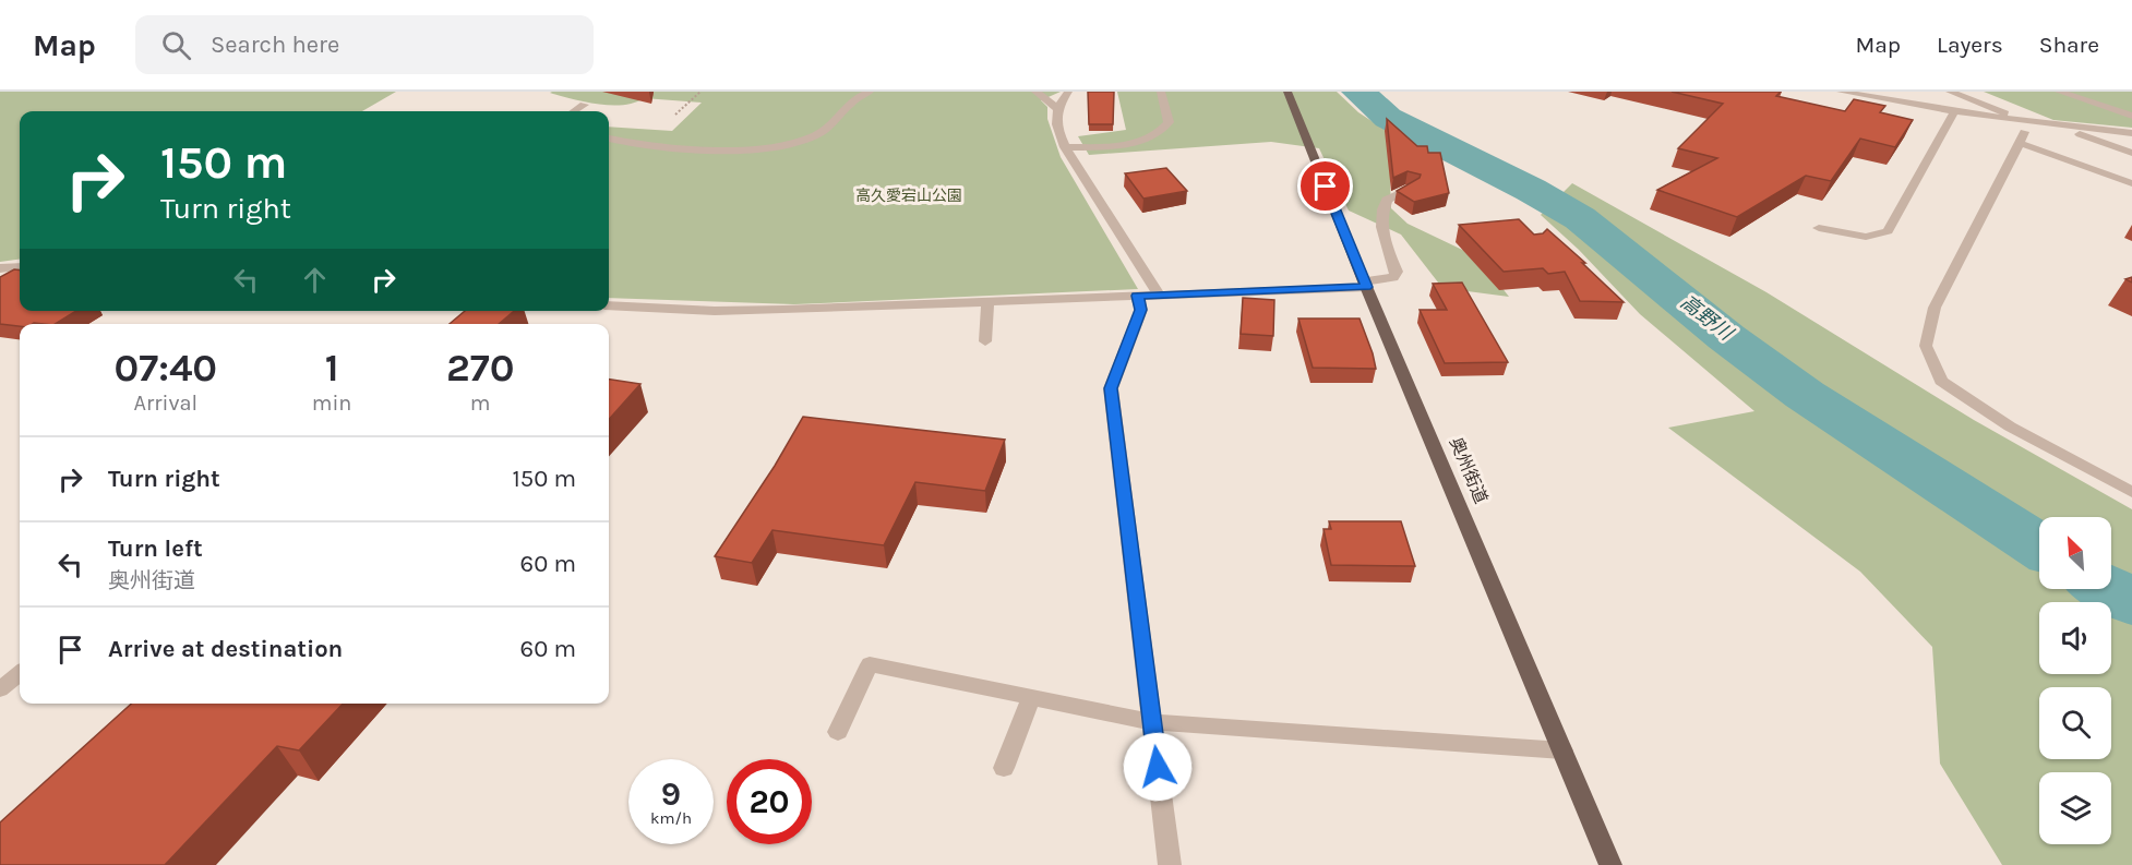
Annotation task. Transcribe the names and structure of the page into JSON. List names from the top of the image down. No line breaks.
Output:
{"streets":{"main road":["奥州街道"]},"water":["高野川"],"parks":["高久愛宕山公園"],"north":"top left","page":{"header":"Map","search":"Search here","nav":["Map","Layers","Share"],"turn":["150 m","Turn right"],"eta":["07:40","Arrival","1","min","270","m"],"list":[{"name":"Turn right","value":"150 m"},{"name":"Turn left","note":"奥州街道","value":"60 m"},{"name":"Arrive at destination","value":"60 m"}],"speed":"9 km/h","limit":"20"}}
